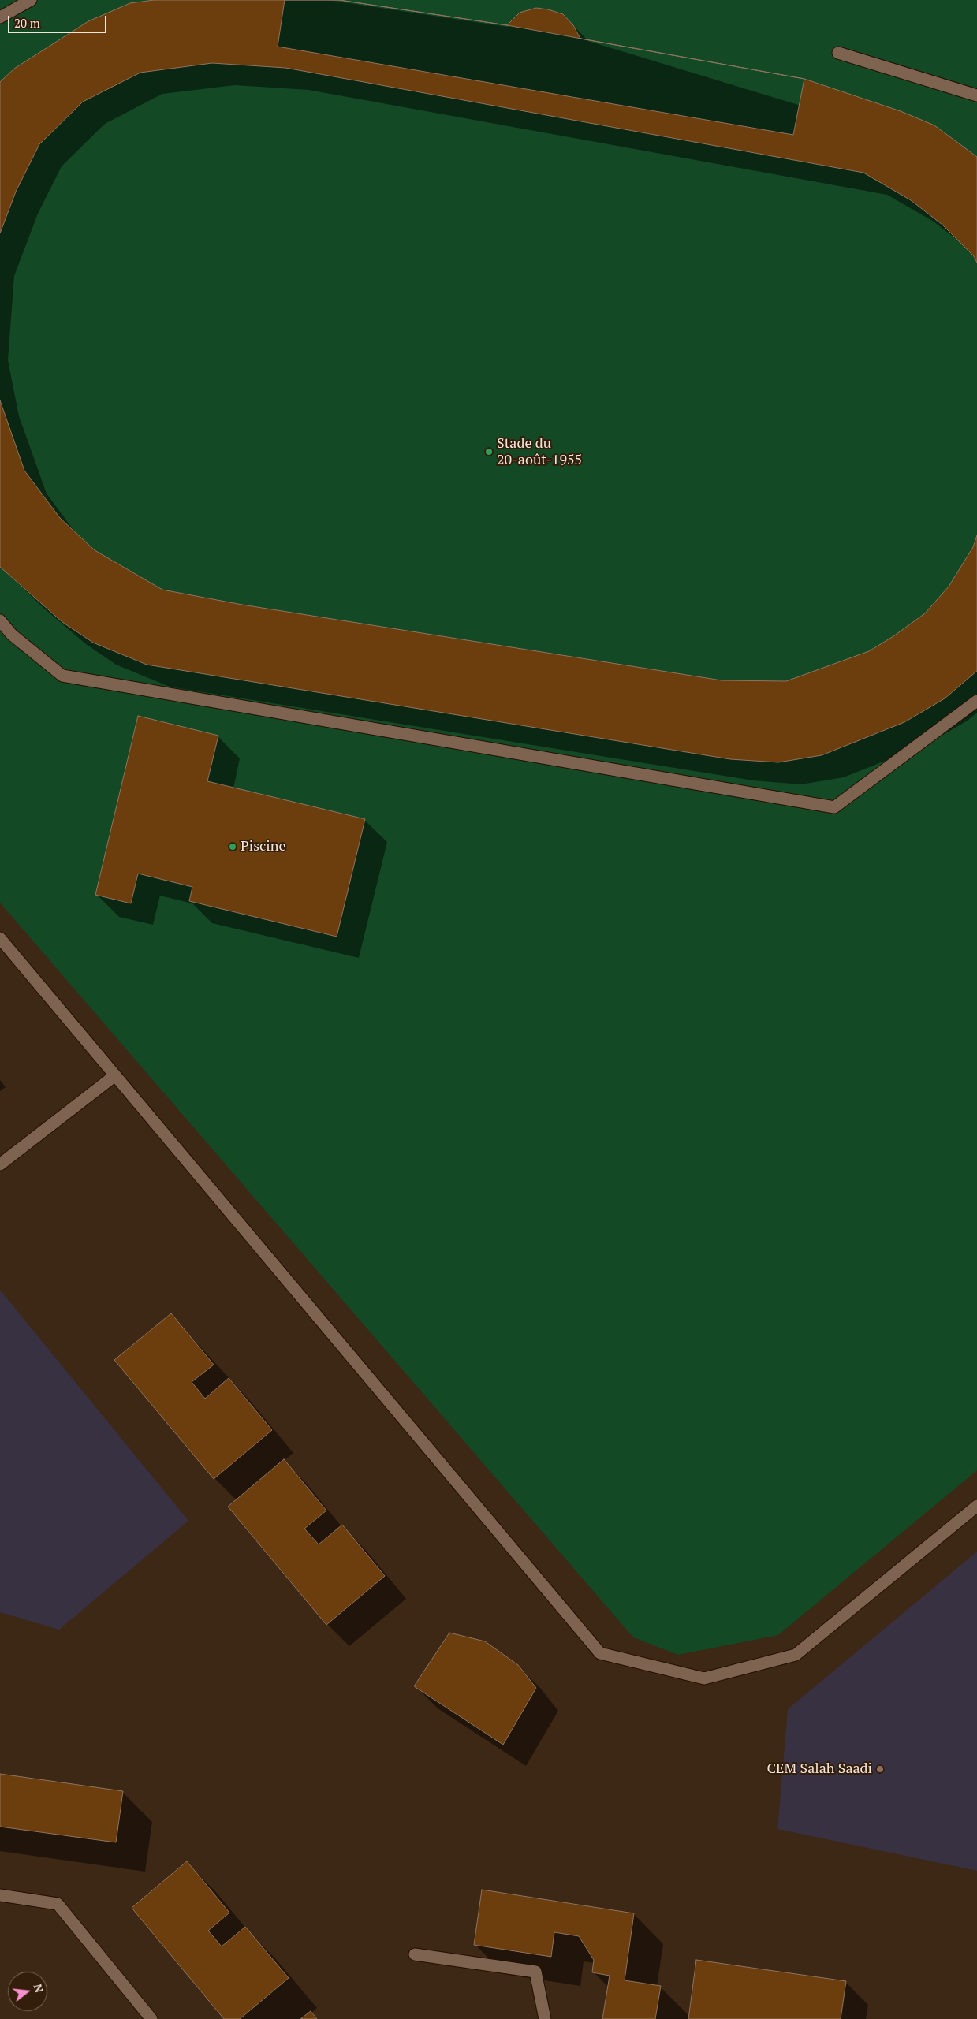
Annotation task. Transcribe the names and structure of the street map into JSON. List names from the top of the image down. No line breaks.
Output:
{"places":["Stade du 20-août-1955","Piscine","CEM Salah Saadi"],"scale_bar":"20 m","north":"right"}
